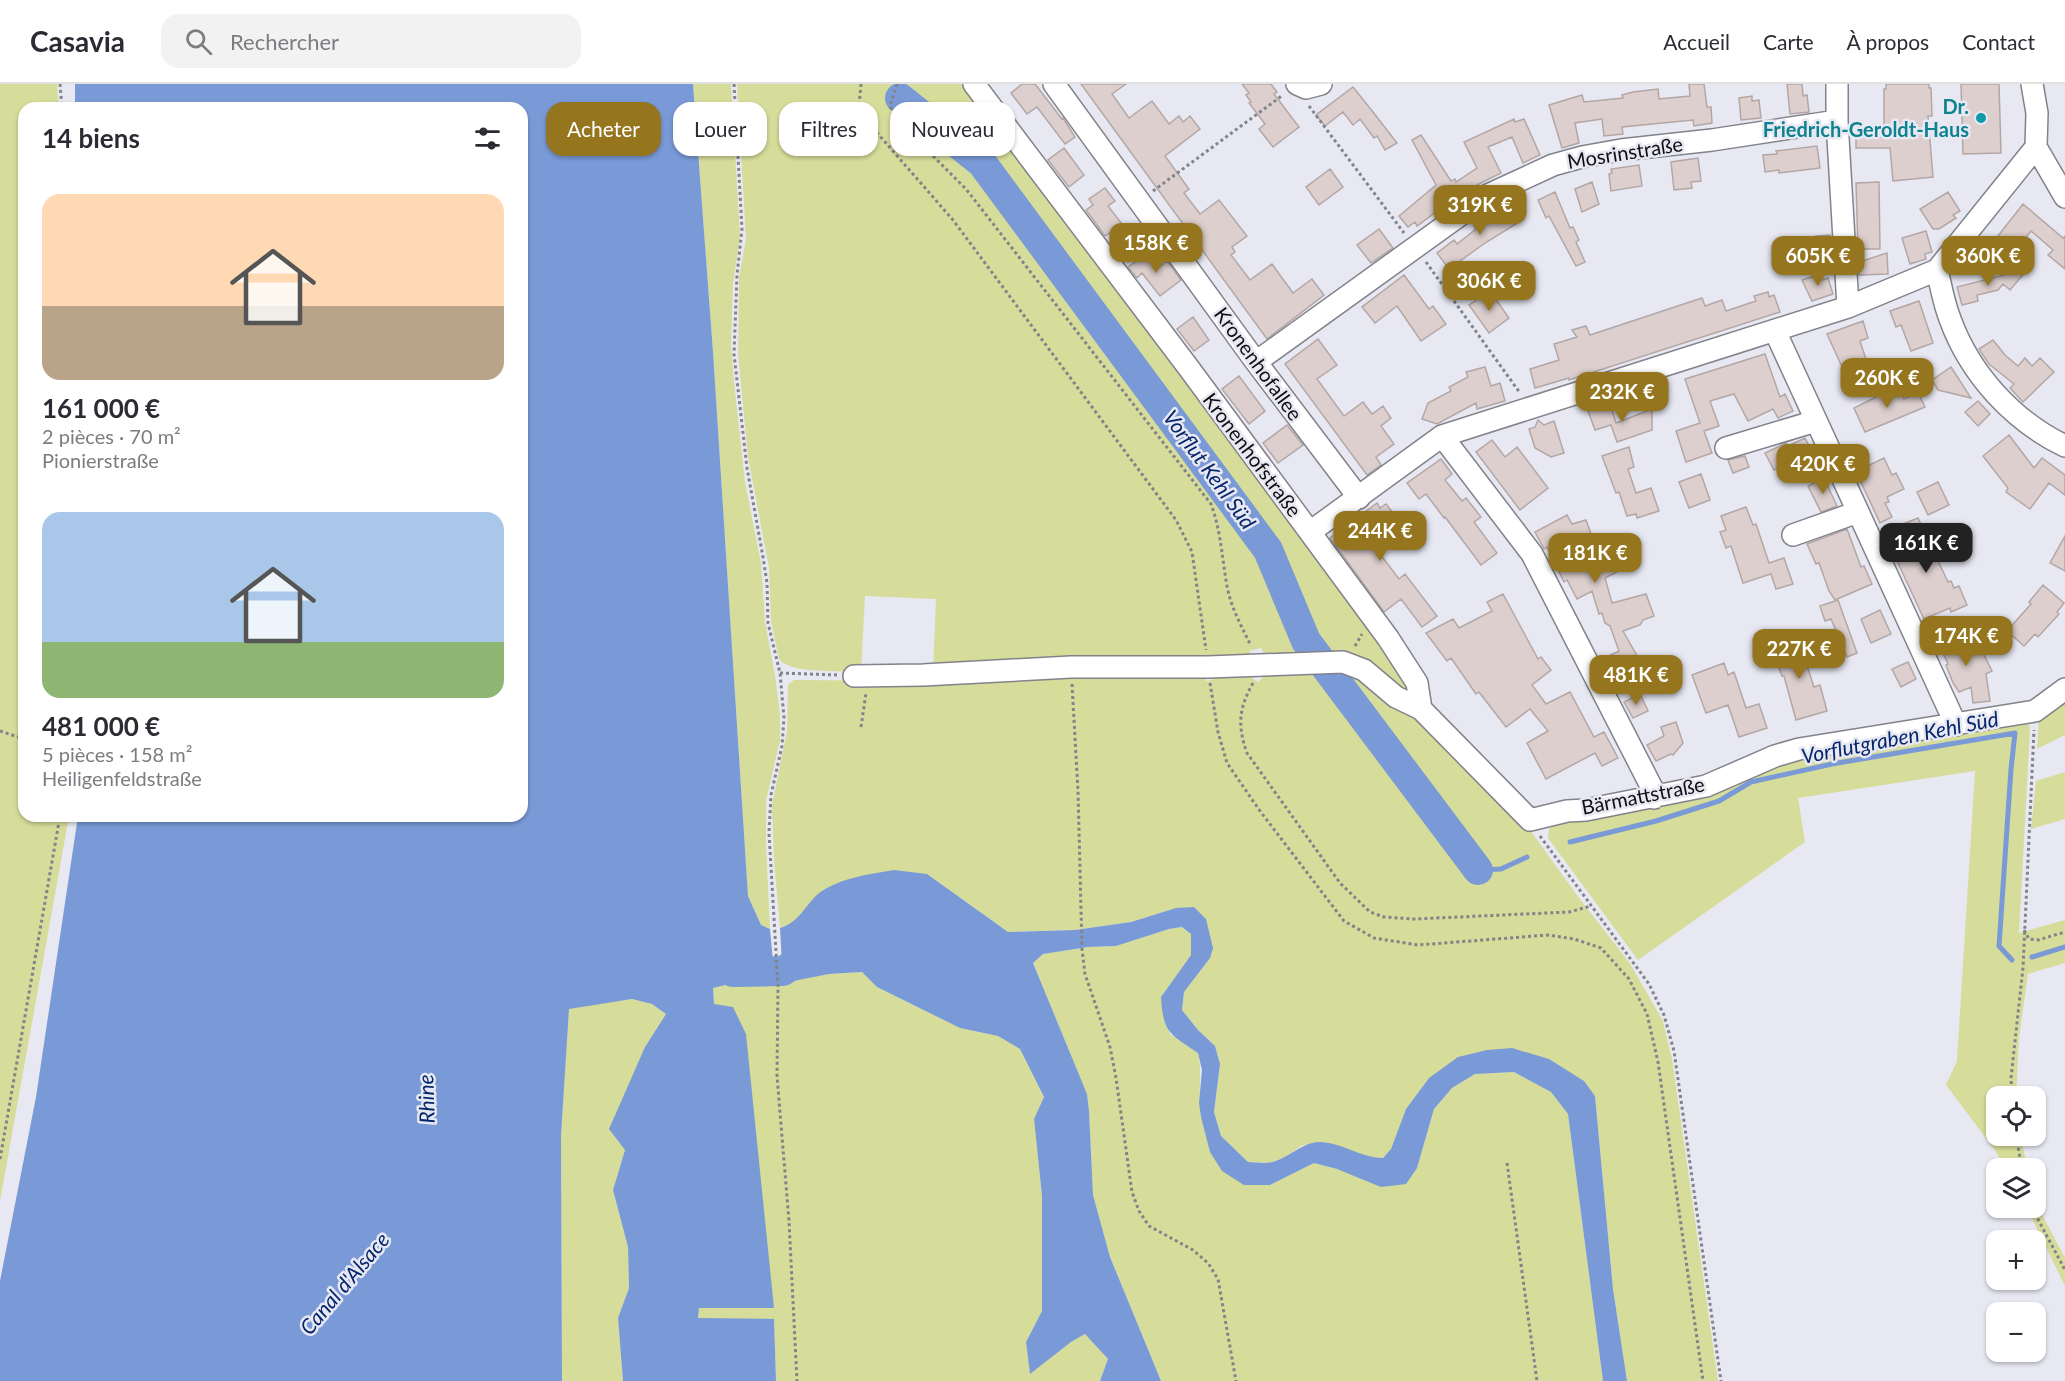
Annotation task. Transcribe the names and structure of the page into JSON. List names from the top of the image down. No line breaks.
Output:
{"streets":{"street":["Mosrinstraße","Kronenhofallee","Kronenhofstraße","Bärmattstraße"]},"crossings":[["Mosrinstraße","Kronenhofallee"]],"water":["Vorflut Kehl Süd","Vorflutgraben Kehl Süd","Rhine","Canal d'Alsace"],"places":["Dr. Friedrich-Geroldt-Haus"],"page":{"header":"Casavia","search":"Rechercher","nav":["Accueil","Carte","À propos","Contact"],"chip":["Acheter","Louer","Filtres","Nouveau"],"heading":"14 biens","list":[{"name":"161 000 €","note":"2 pièces · 70 m² · Pionierstraße"},{"name":"481 000 €","note":"5 pièces · 158 m² · Heiligenfeldstraße"}],"price":["319K €","158K €","605K €","360K €","306K €","260K €","232K €","420K €","244K €","161K €","181K €","174K €","227K €","481K €"],"map_buttons":["+","−"]}}
